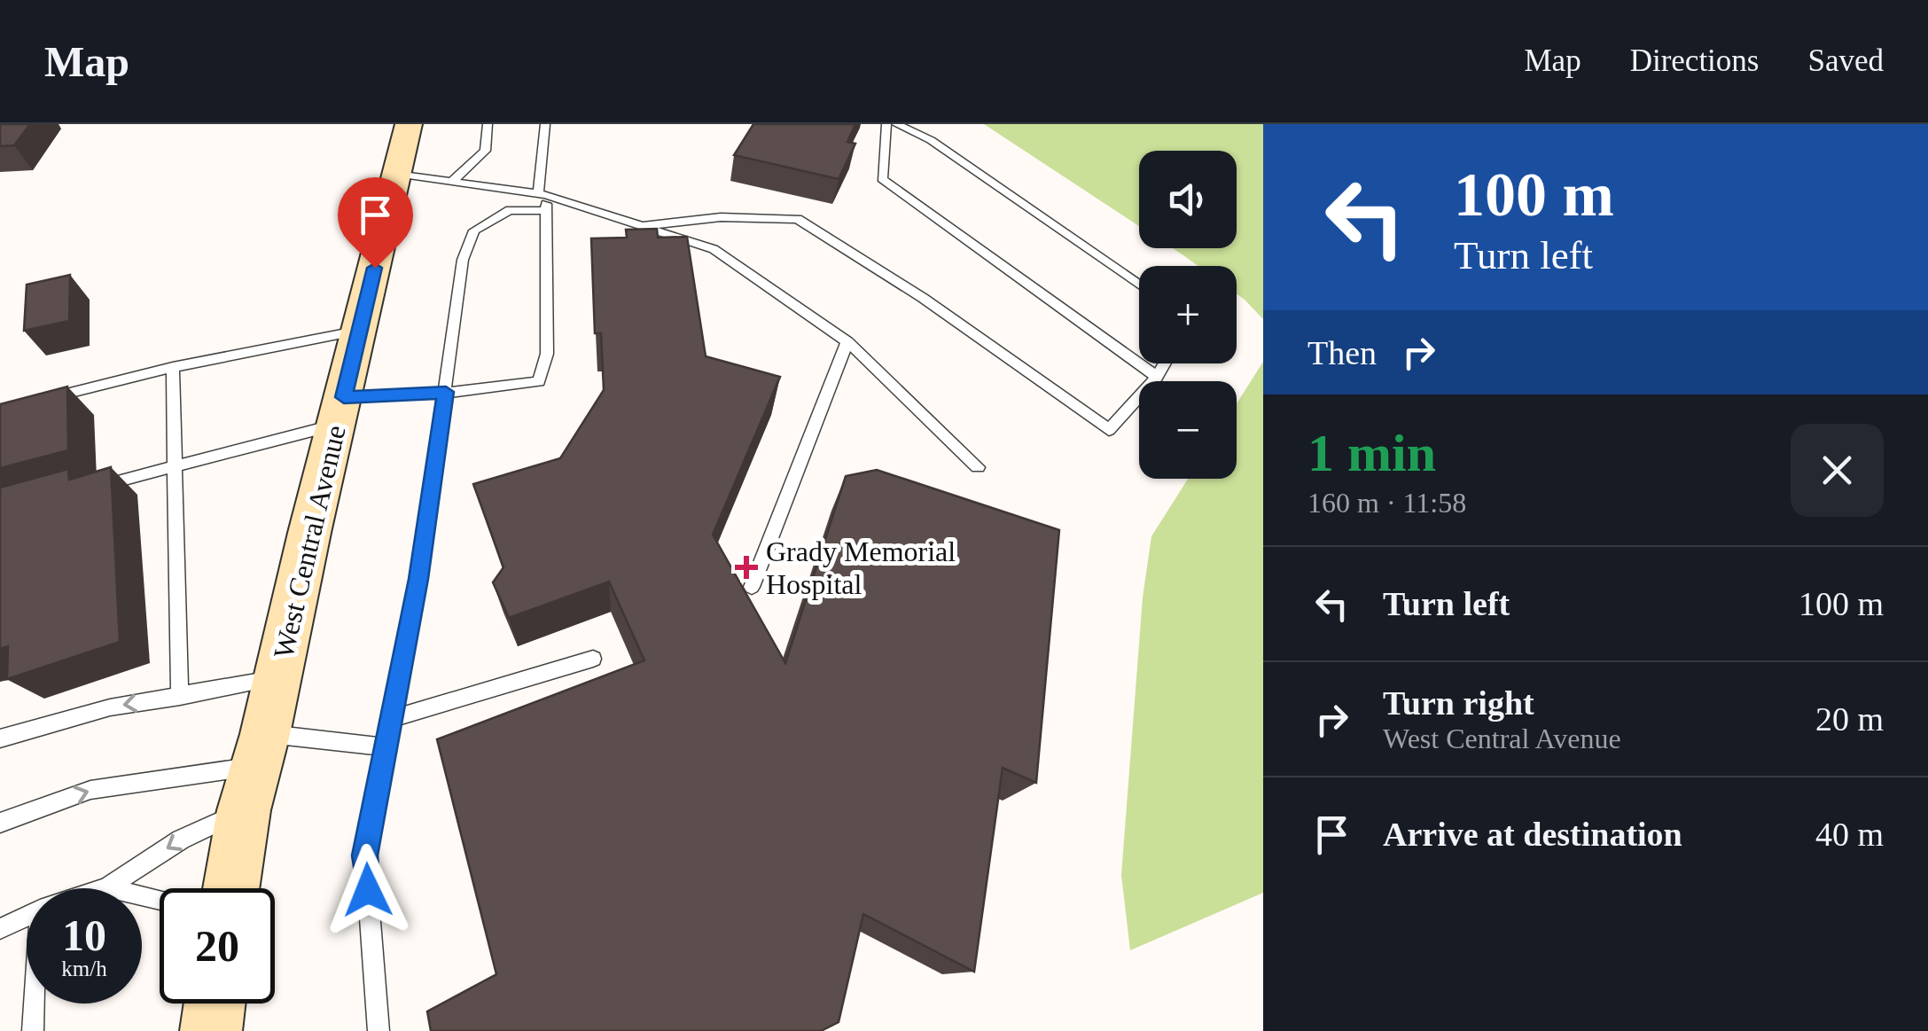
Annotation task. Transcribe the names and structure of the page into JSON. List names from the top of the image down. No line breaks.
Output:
{"streets":{"main road":["West Central Avenue"]},"places":{"health":["Grady Memorial Hospital"]},"page":{"header":"Map","nav":["Map","Directions","Saved"],"turn":["100 m","Turn left"],"map_buttons":["+","−"],"then":"Then","heading":["1 min","160 m · 11:58"],"list":[{"name":"Turn left","value":"100 m"},{"name":"Turn right","note":"West Central Avenue","value":"20 m"},{"name":"Arrive at destination","value":"40 m"}],"speed":"10 km/h","limit":"20"}}
